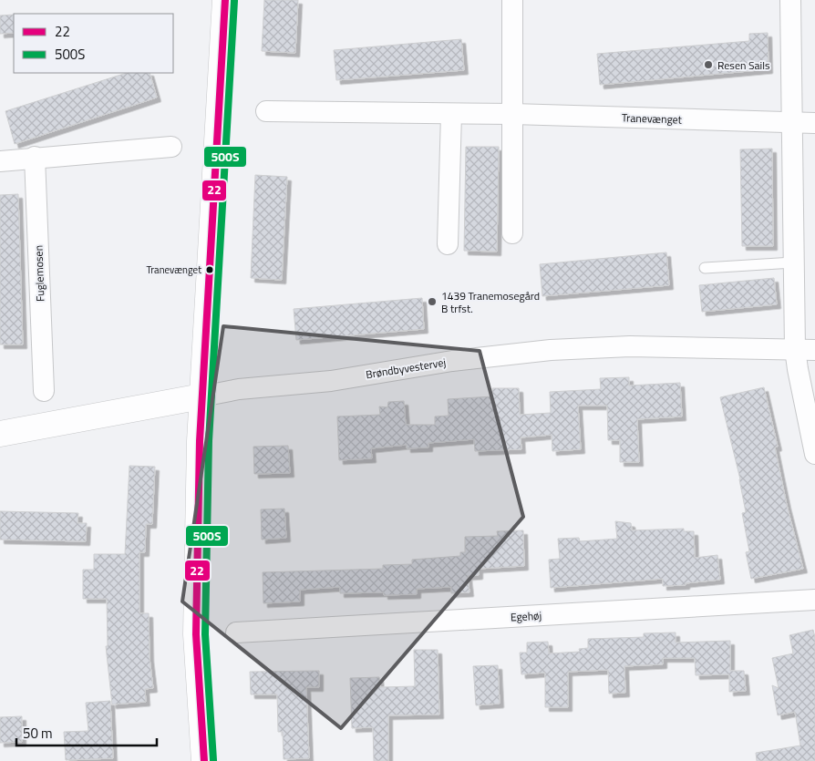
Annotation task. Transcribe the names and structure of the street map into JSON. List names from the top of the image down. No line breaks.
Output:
{"streets":{"street":["Tranevænget","Fuglemosen","Brøndbyvestervej","Egehøj"]},"places":["Resen Sails","Tranevænget","1439 Tranemosegård B trfst."],"lines":["transit line 22","transit line 500S"],"legend":["22","500S"],"scale_bar":"50 m"}
